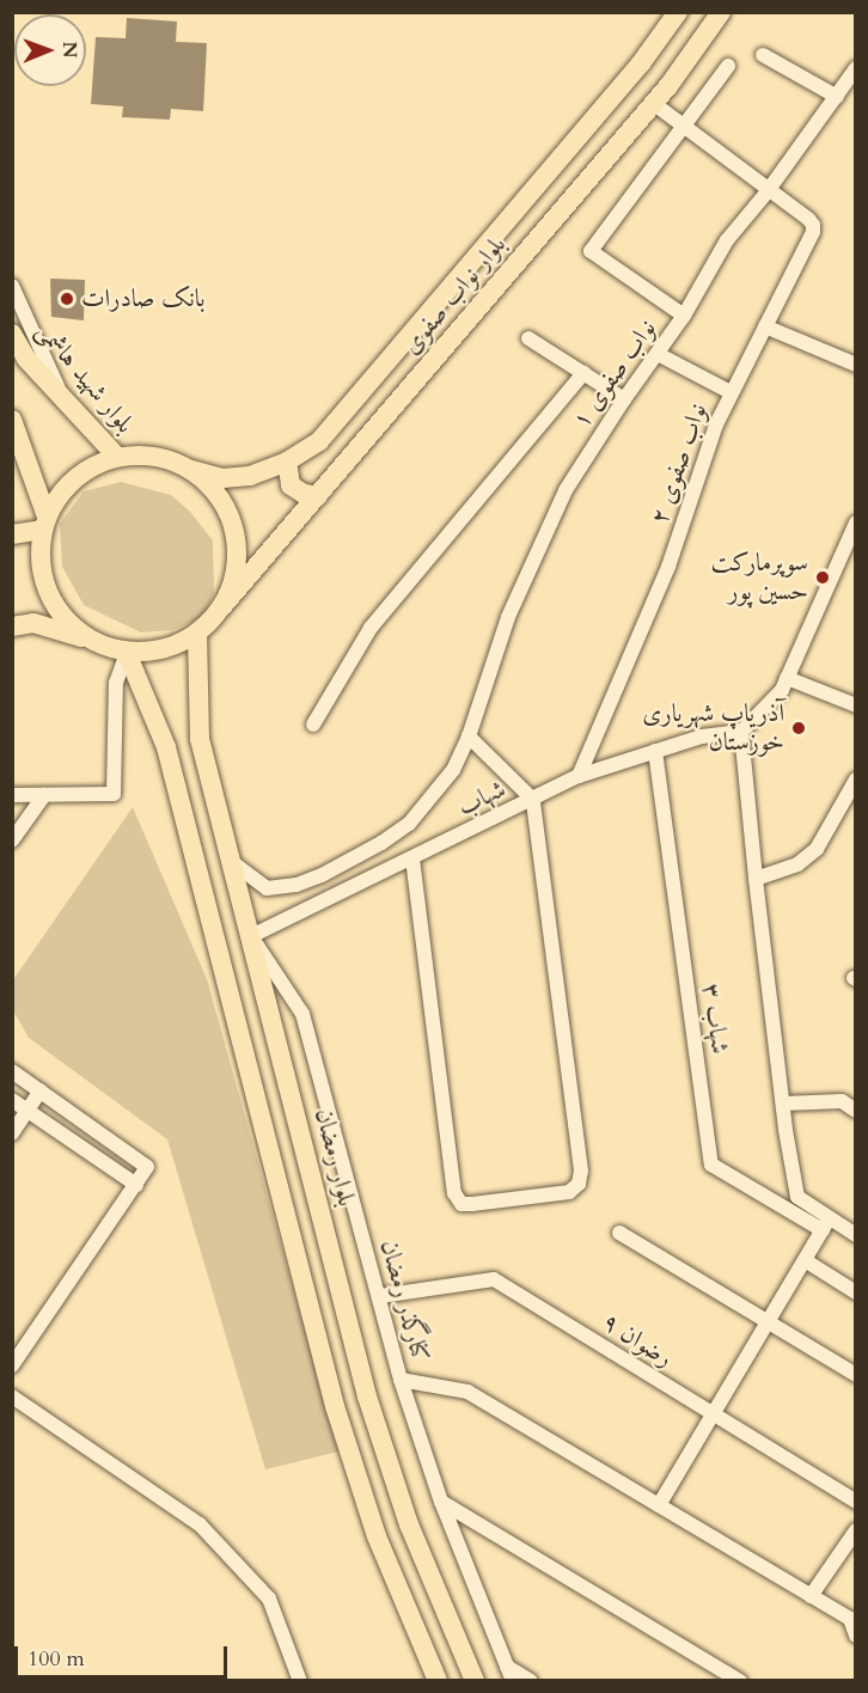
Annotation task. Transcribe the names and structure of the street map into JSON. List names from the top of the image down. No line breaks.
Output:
{"streets":{"main road":["بلوار نواب صفوی","بلوار شهید هاشمی","بلوار رمضان"],"street":["نواب صفوی ۱","نواب صفوی ۲","شهاب","شهاب ۳","کنارگذر رمضان","رضوان ۹"]},"crossings":[["بلوار نواب صفوی","بلوار شهید هاشمی"],["بلوار نواب صفوی","نواب صفوی ۲"],["بلوار نواب صفوی","بلوار رمضان"],["نواب صفوی ۱","نواب صفوی ۲"],["نواب صفوی ۱","بلوار رمضان"],["بلوار شهید هاشمی","بلوار رمضان"],["نواب صفوی ۲","شهاب"],["شهاب","شهاب ۳"],["شهاب","بلوار رمضان"],["شهاب","کنارگذر رمضان"],["بلوار رمضان","کنارگذر رمضان"],["کنارگذر رمضان","رضوان ۹"]],"places":["بانک صادرات","سوپرمارکت حسین پور","آذریاپ شهریاری خوزستان"],"scale_bar":"100 m","north":"right"}
